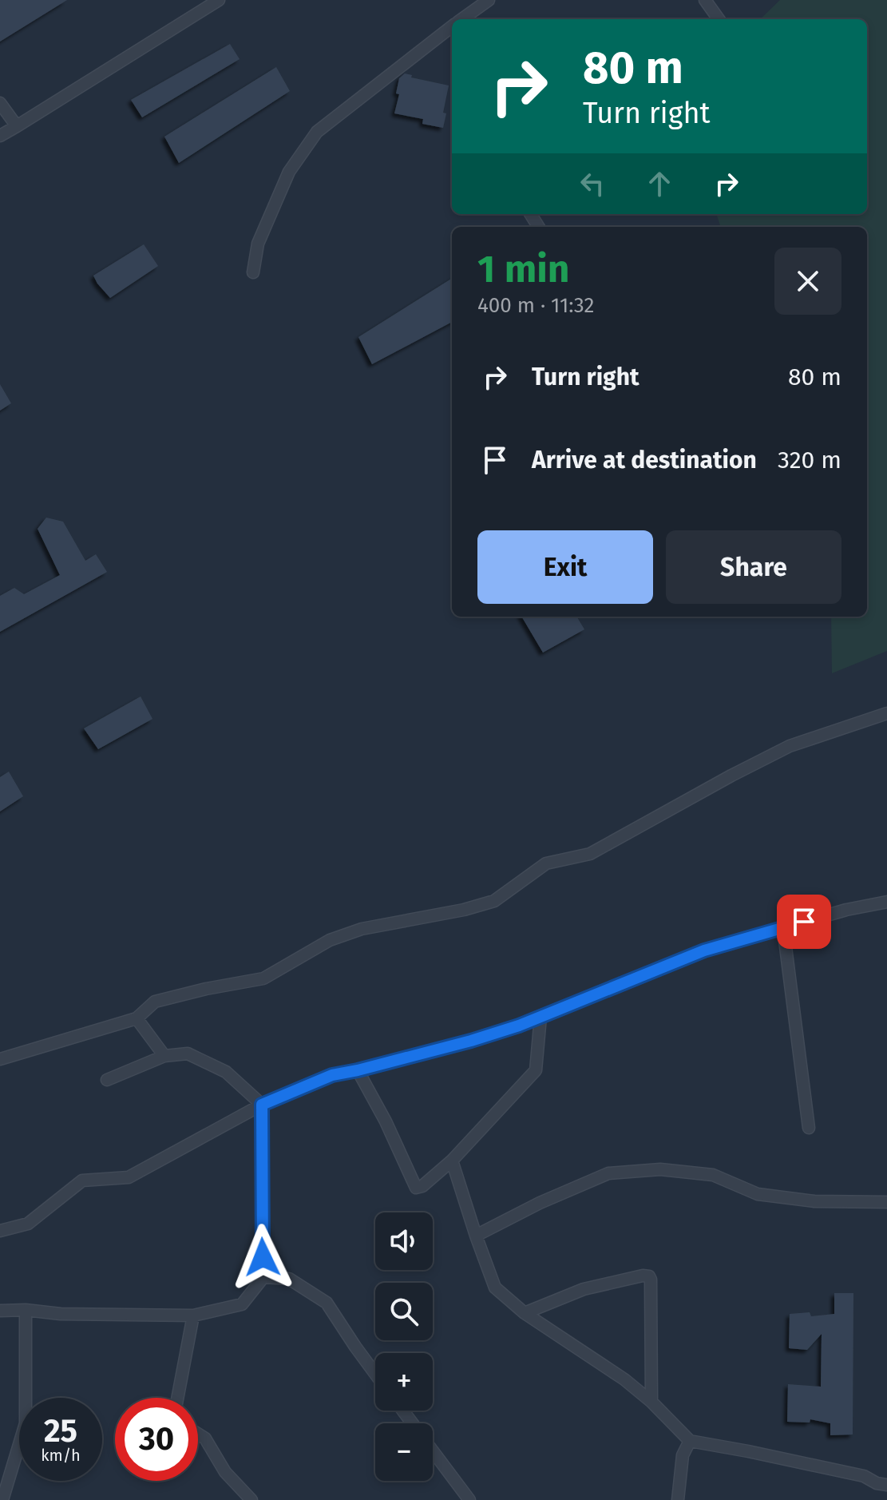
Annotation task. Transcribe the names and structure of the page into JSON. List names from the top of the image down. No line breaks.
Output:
{"page":{"turn":["80 m","Turn right"],"heading":["1 min","400 m · 11:32"],"list":[{"name":"Turn right","value":"80 m"},{"name":"Arrive at destination","value":"320 m"}],"buttons":["Exit","Share"],"map_buttons":["+","−"],"speed":"25 km/h","limit":"30"}}
